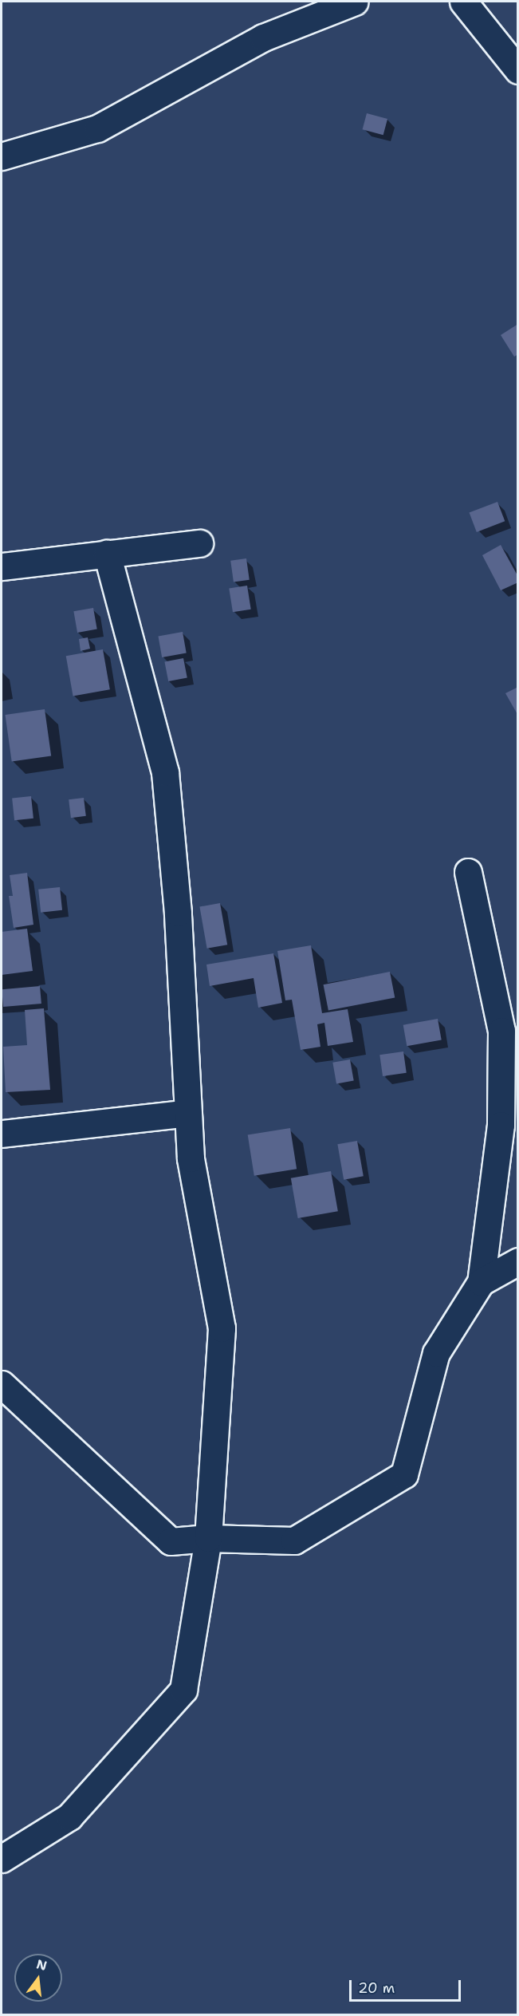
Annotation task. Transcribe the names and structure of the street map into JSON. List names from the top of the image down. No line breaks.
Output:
{"scale_bar":"20 m","north":"top"}
